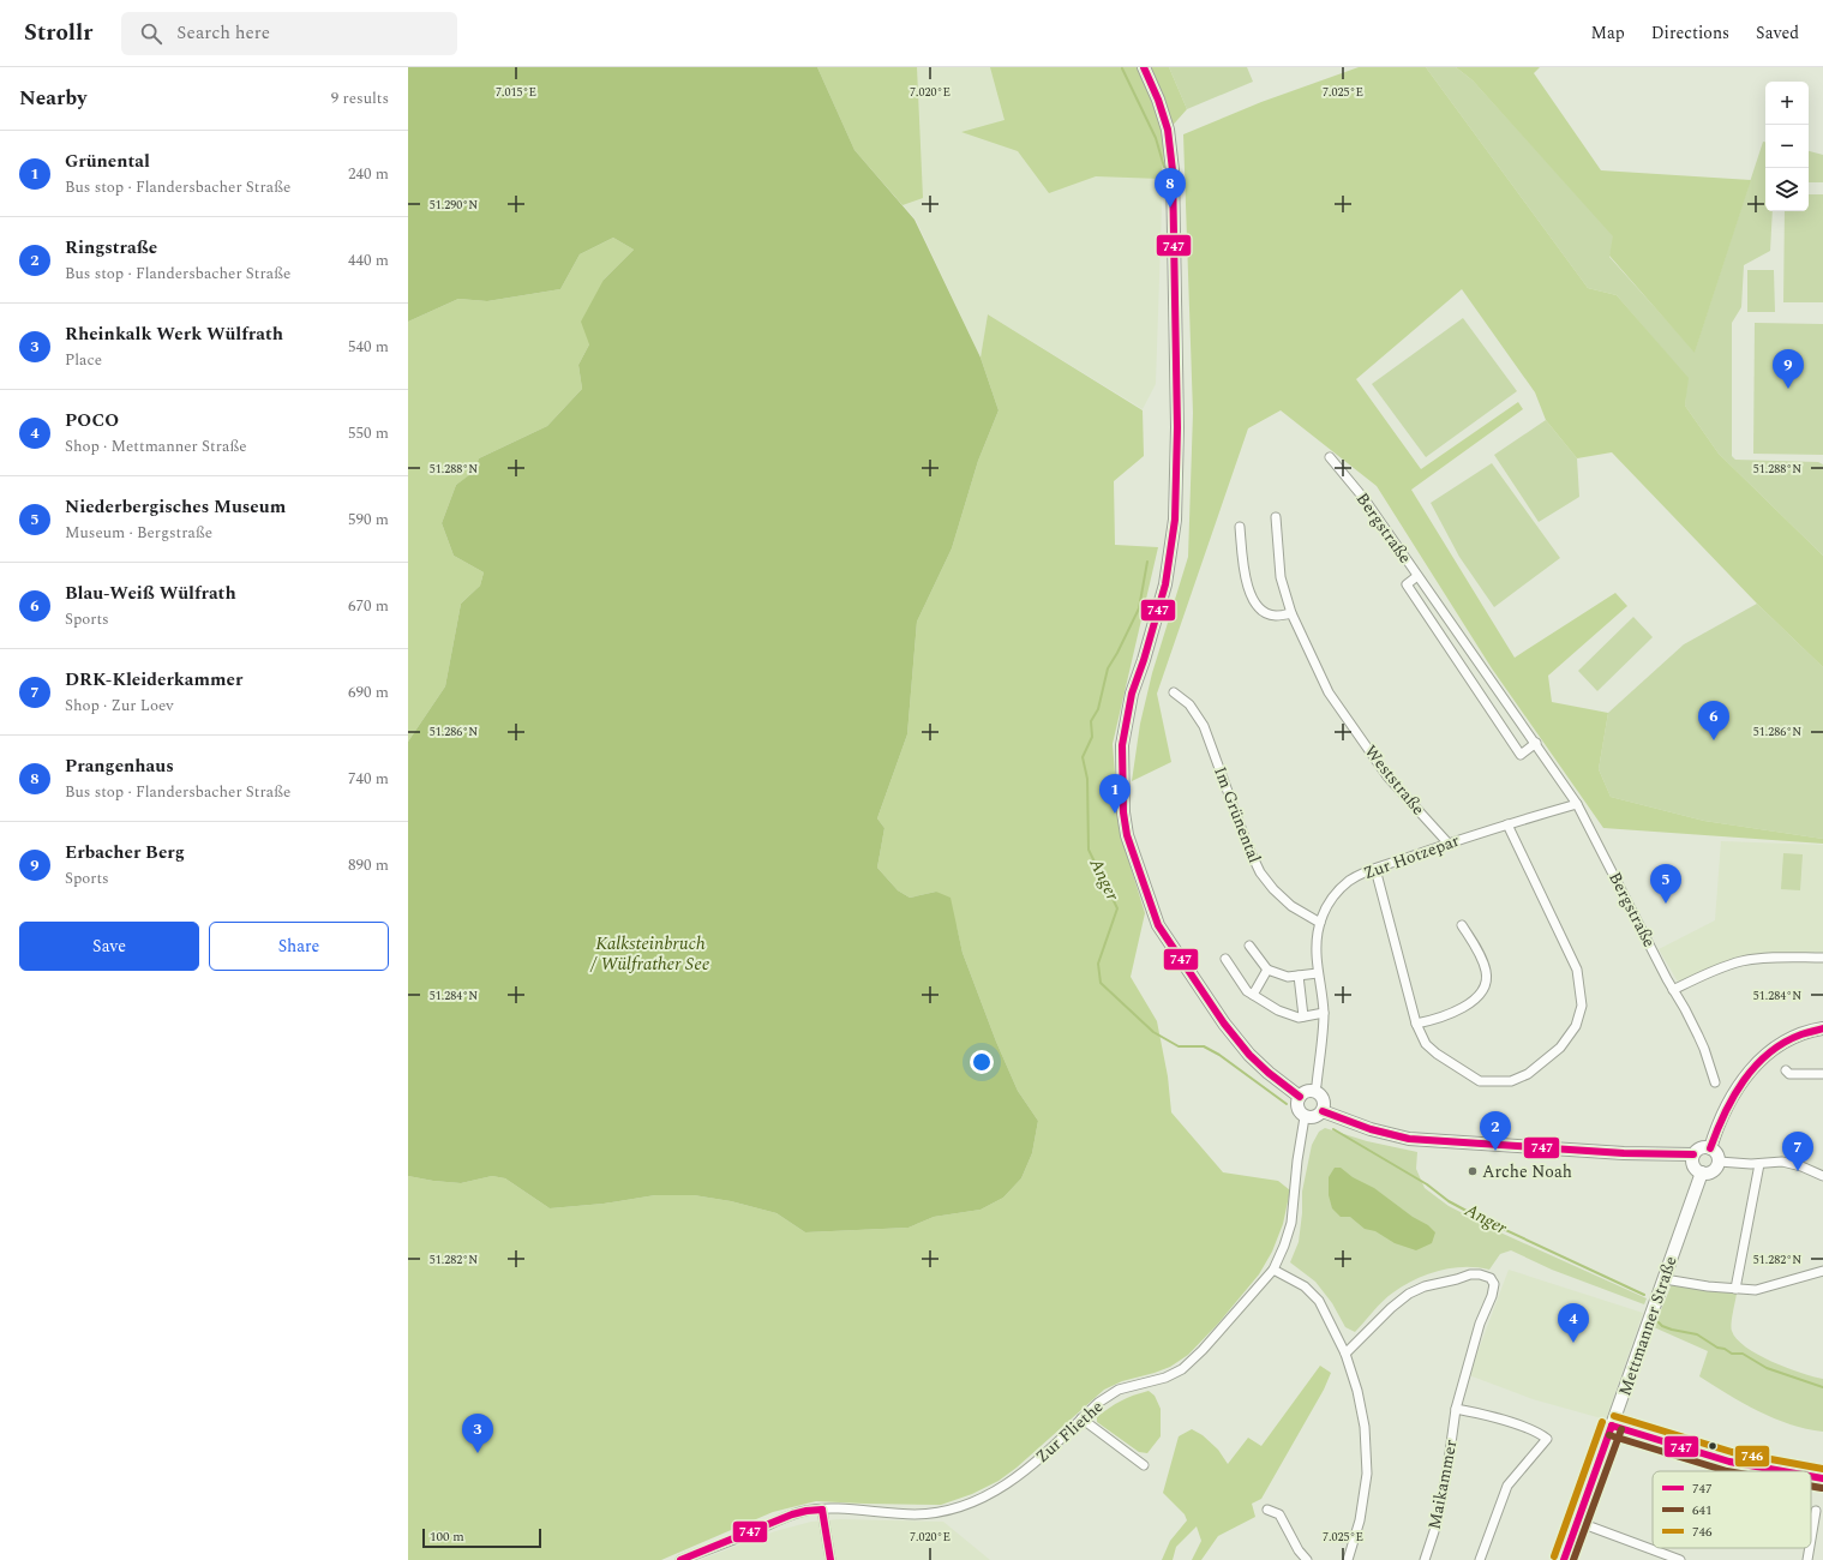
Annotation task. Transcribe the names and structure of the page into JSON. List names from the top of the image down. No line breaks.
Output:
{"streets":{"street":["Bergstraße","Weststraße","Im Grünental","Zur Hotzepar","Mettmanner Straße","Zur Fliethe","Maikammer"]},"crossings":[["Bergstraße","Zur Hotzepar"],["Weststraße","Zur Hotzepar"],["Im Grünental","Zur Hotzepar"],["Zur Hotzepar","Zur Fliethe"]],"water":["Anger","Kalksteinbruch / Wülfrather See"],"places":["Arche Noah"],"lines":["transit line 747","transit line 746","transit line 641"],"legend":["747","641","746"],"scale_bar":"100 m","page":{"header":"Strollr","search":"Search here","nav":["Map","Directions","Saved"],"heading":["Nearby","9 results"],"map_buttons":["+","−"],"list":[{"mark":"1","name":"Grünental","note":"Bus stop · Flandersbacher Straße","value":"240 m"},{"mark":"2","name":"Ringstraße","note":"Bus stop · Flandersbacher Straße","value":"440 m"},{"mark":"3","name":"Rheinkalk Werk Wülfrath","note":"Place","value":"540 m"},{"mark":"4","name":"POCO","note":"Shop · Mettmanner Straße","value":"550 m"},{"mark":"5","name":"Niederbergisches Museum","note":"Museum · Bergstraße","value":"590 m"},{"mark":"6","name":"Blau-Weiß Wülfrath","note":"Sports","value":"670 m"},{"mark":"7","name":"DRK-Kleiderkammer","note":"Shop · Zur Loev","value":"690 m"},{"mark":"8","name":"Prangenhaus","note":"Bus stop · Flandersbacher Straße","value":"740 m"},{"mark":"9","name":"Erbacher Berg","note":"Sports","value":"890 m"}],"pins":["8","9","6","1","5","2","7","4","3"],"buttons":["Save","Share"],"scale":"100 m"},"coordinates":["7.015°E","7.020°E","7.025°E","51.290°N","51.288°N","51.286°N","51.284°N","51.282°N"]}
